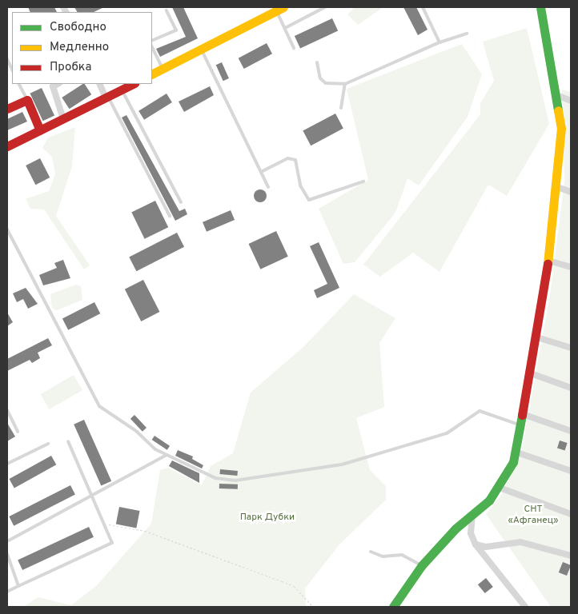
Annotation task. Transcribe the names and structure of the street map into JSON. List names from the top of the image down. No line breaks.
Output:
{"parks":["СНТ «Афганец»","Парк Дубки"],"legend":["Свободно","Медленно","Пробка"]}
